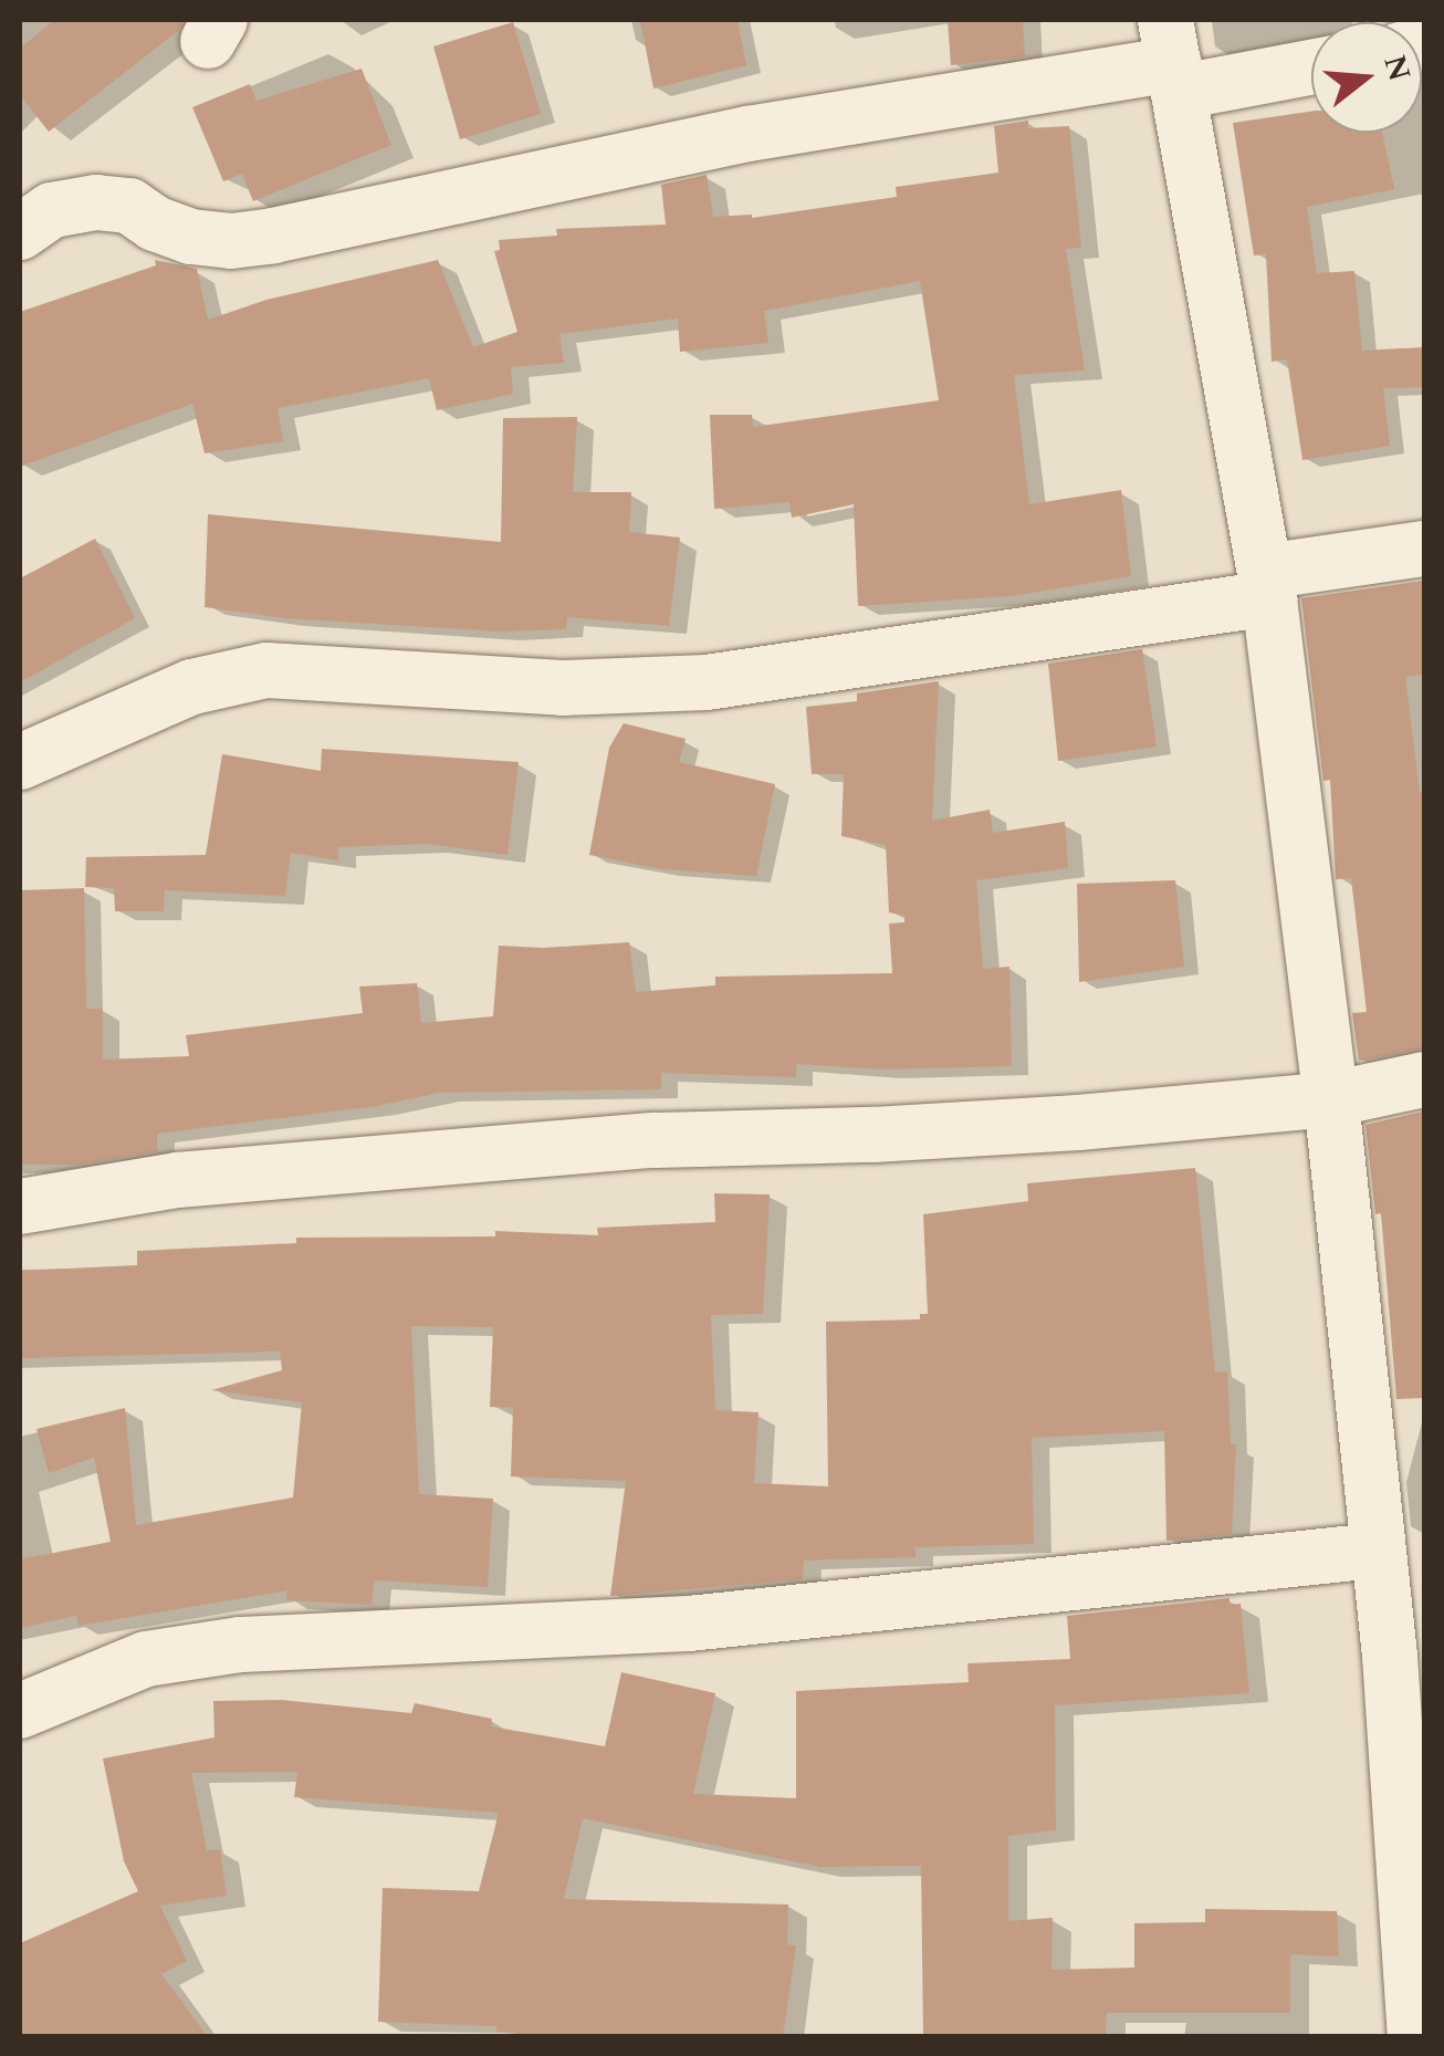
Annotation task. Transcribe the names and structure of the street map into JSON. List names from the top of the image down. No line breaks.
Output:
{"north":"right"}
